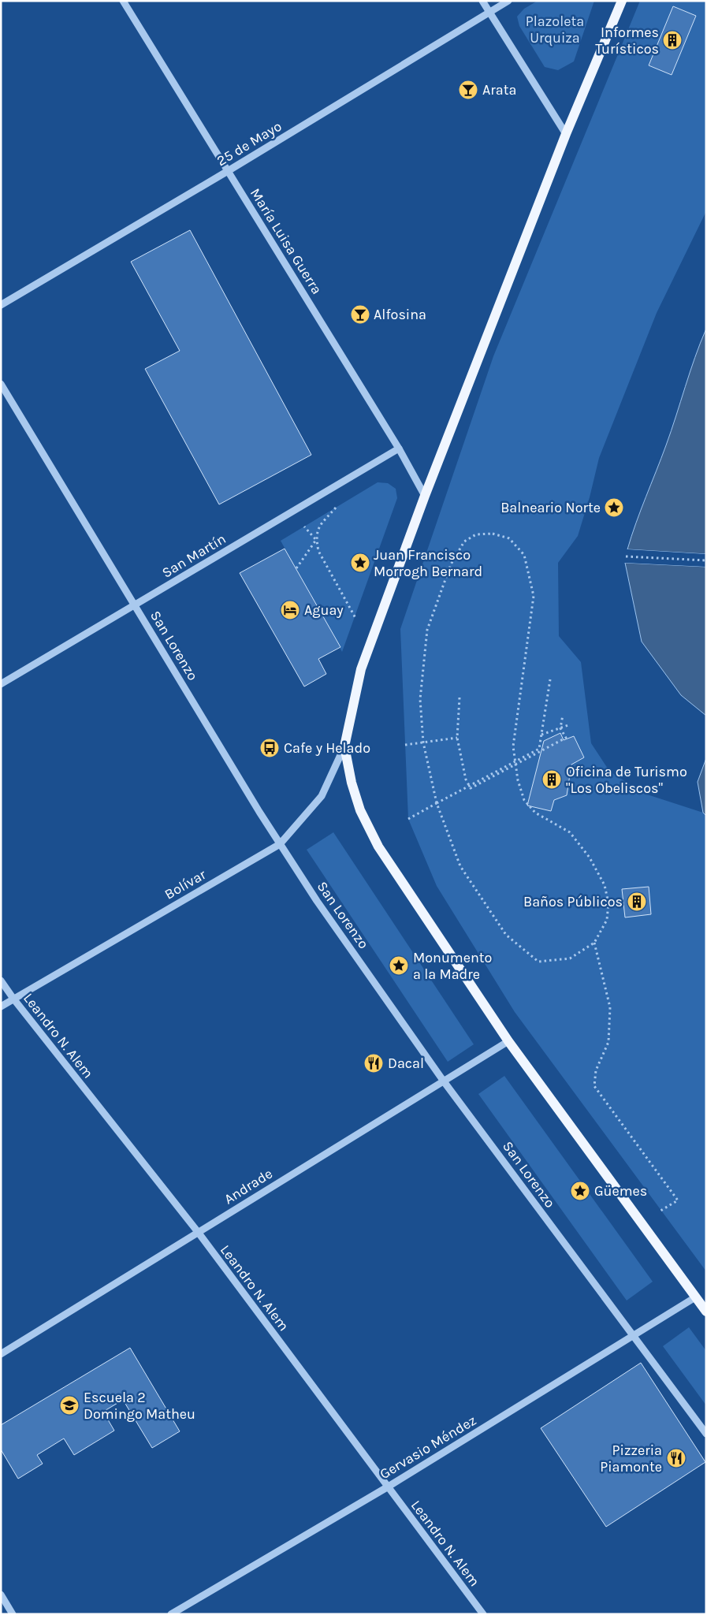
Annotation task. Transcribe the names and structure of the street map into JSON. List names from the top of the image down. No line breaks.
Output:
{"streets":{"street":["25 de Mayo","María Luisa Guerra","San Martín","San Lorenzo","Bolívar","Leandro N. Alem","Andrade","Gervasio Méndez"]},"crossings":[["25 de Mayo","María Luisa Guerra"],["María Luisa Guerra","San Martín"],["San Martín","San Lorenzo"],["San Lorenzo","Bolívar"],["San Lorenzo","Andrade"],["San Lorenzo","Gervasio Méndez"],["Bolívar","Leandro N. Alem"],["Leandro N. Alem","Andrade"],["Leandro N. Alem","Gervasio Méndez"]],"parks":["Plazoleta Urquiza"],"places":{"building":["Informes Turísticos","Oficina de Turismo \"Los Obeliscos\"","Baños Públicos"],"bar":["Arata","Alfosina"],"place":["Balneario Norte","Juan Francisco Morrogh Bernard","Monumento a la Madre","Güemes"],"hotel":["Aguay"],"bus stop":["Cafe y Helado"],"restaurant":["Dacal","Pizzeria Piamonte"],"school or university":["Escuela 2 Domingo Matheu"]}}
